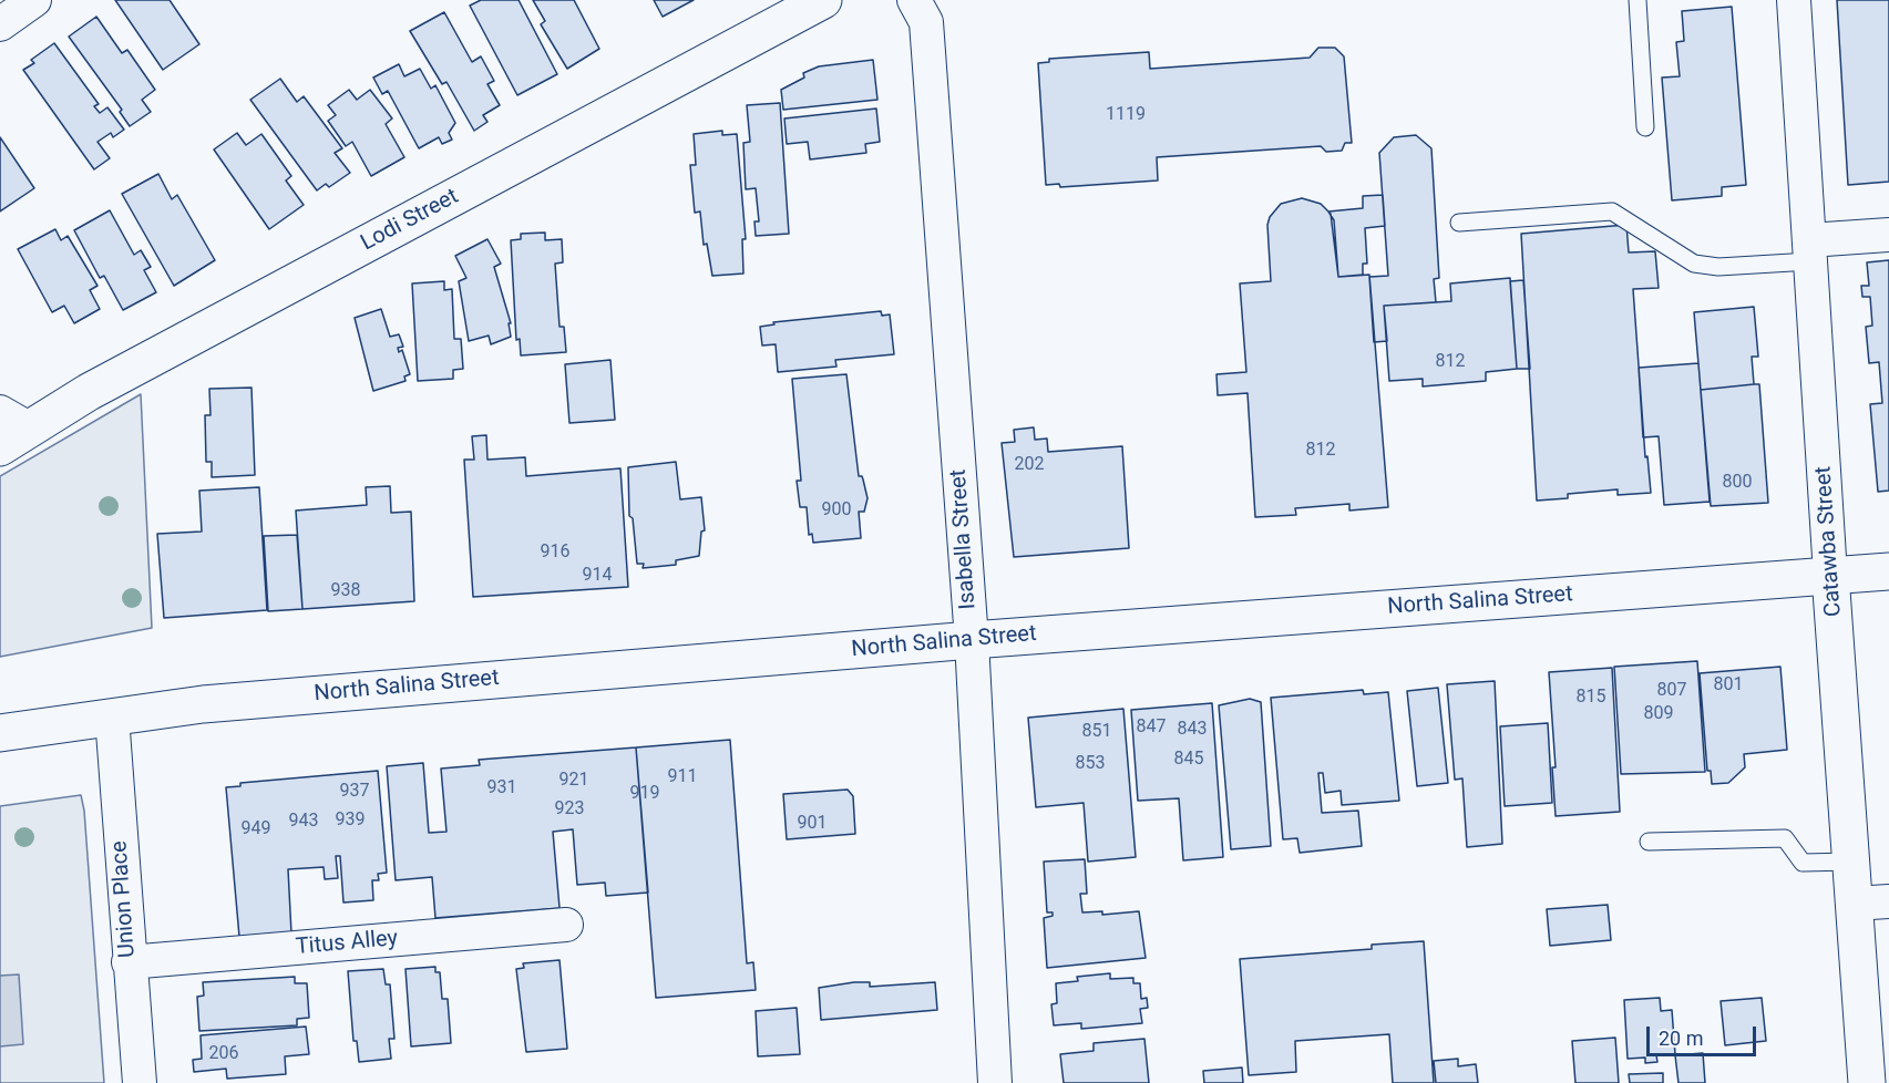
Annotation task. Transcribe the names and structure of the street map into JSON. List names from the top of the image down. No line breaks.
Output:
{"streets":{"main road":["Lodi Street","Catawba Street","North Salina Street"],"street":["Isabella Street","Union Place","Titus Alley"]},"crossings":[["Isabella Street","North Salina Street"],["Catawba Street","North Salina Street"],["North Salina Street","Union Place"],["Union Place","Titus Alley"]],"house_numbers":["1119","812","812","202","800","900","916","914","938","801","807","815","809","847","843","851","845","853","911","921","931","937","919","923","939","943","901","949","206"],"scale_bar":"20 m"}
